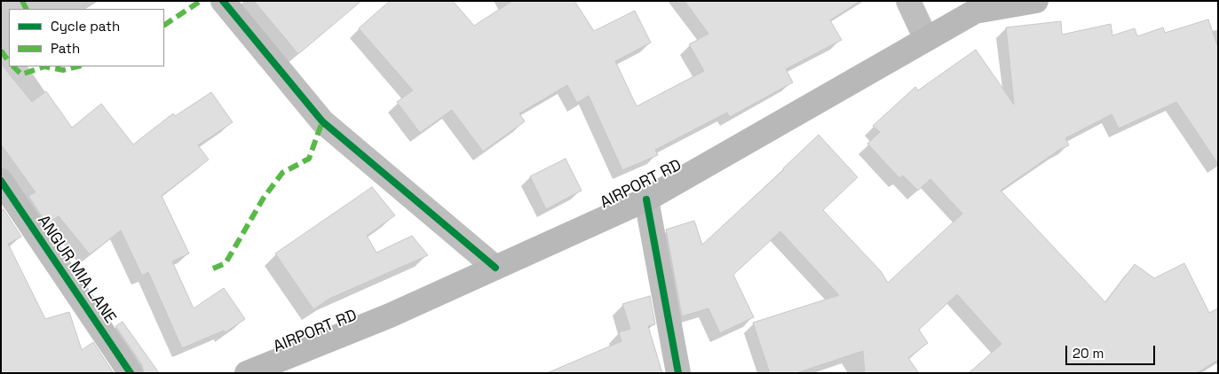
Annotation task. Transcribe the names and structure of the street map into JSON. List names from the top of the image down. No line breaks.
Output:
{"streets":{"main road":["AIRPORT RD"],"street":["ANGUR MIA LANE"]},"legend":["Cycle path","Path"],"scale_bar":"20 m"}
